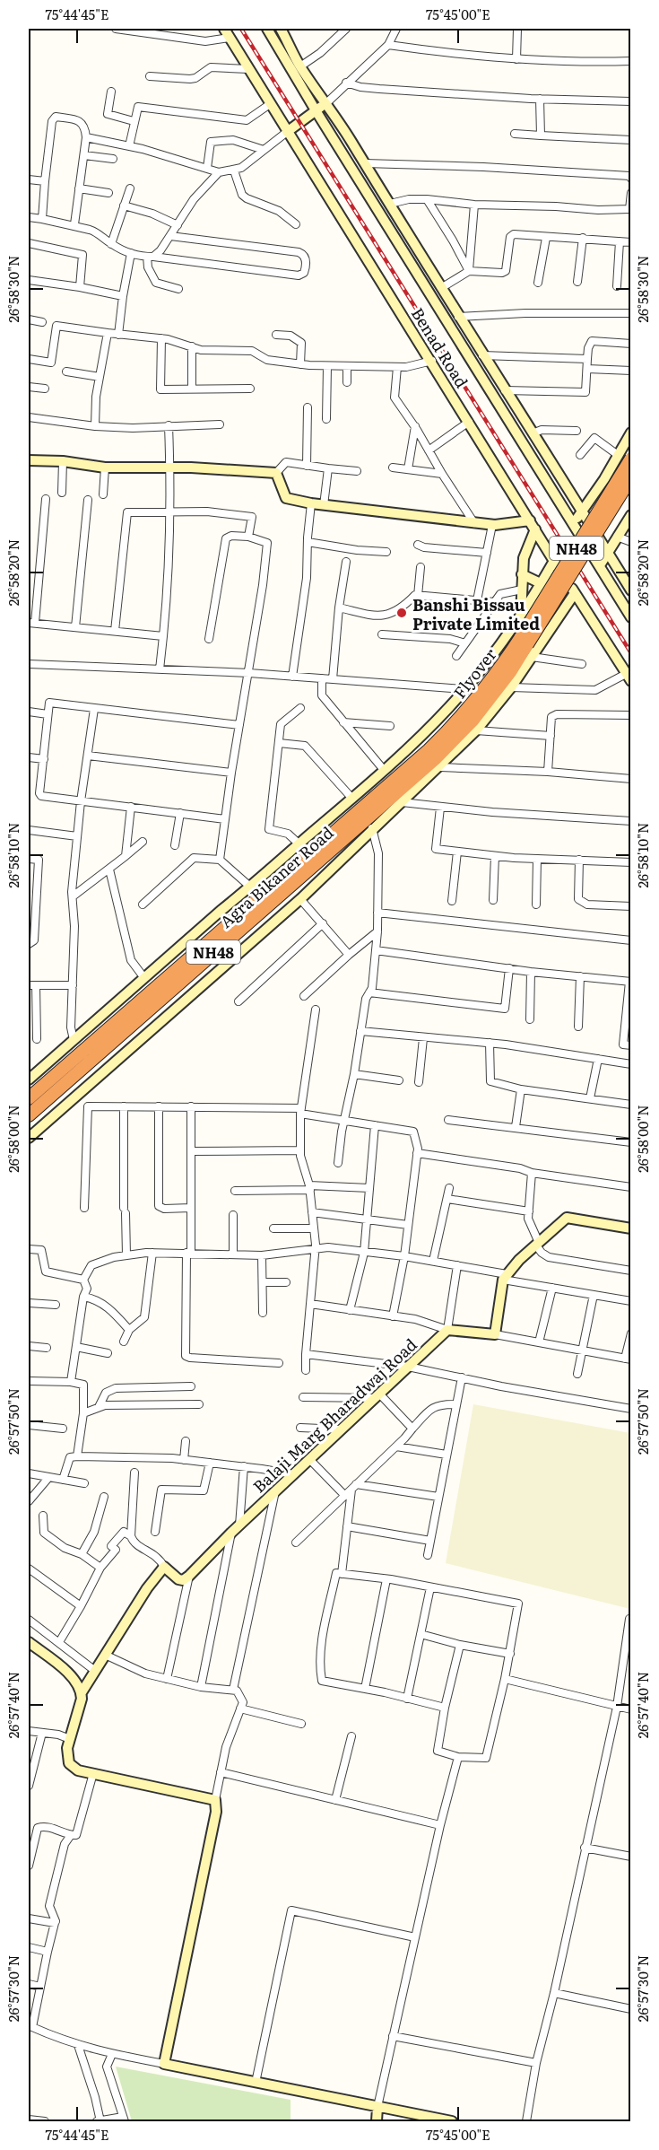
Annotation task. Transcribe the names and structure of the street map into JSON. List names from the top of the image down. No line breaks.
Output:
{"streets":{"highway":["NH48","Flyover","Agra Bikaner Road"],"street":["Benad Road","Balaji Marg Bharadwaj Road"]},"crossings":[["NH48","Flyover"],["NH48","Agra Bikaner Road"],["Flyover","Agra Bikaner Road"]],"places":["Banshi Bissau Private Limited"],"coordinates":["75°44'45\"E","75°45'00\"E","26°58'30\"N","26°58'20\"N","26°58'10\"N","26°58'00\"N","26°57'50\"N","26°57'40\"N","26°57'30\"N"]}
